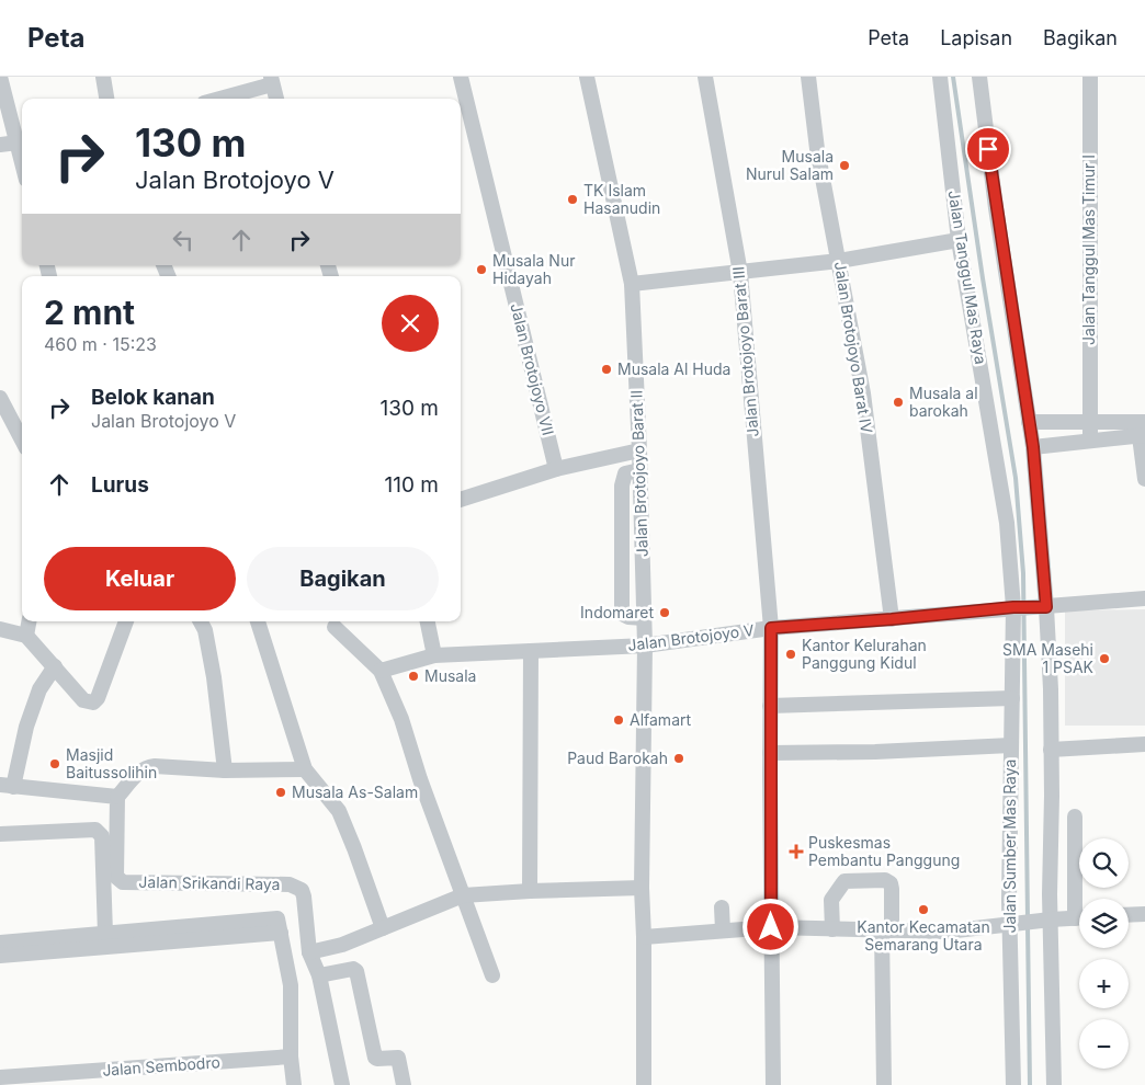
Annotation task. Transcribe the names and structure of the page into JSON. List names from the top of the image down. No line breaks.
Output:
{"streets":{"street":["Jalan Tanggul Mas Timur I","Jalan Tanggul Mas Raya","Jalan Brotojoyo Barat IV","Jalan Brotojoyo Barat III","Jalan Brotojoyo VII","Jalan Brotojoyo Barat II","Jalan Brotojoyo V","Jalan Sumber Mas Raya","Jalan Srikandi Raya","Jalan Sembodro"]},"crossings":[["Jalan Tanggul Mas Raya","Jalan Brotojoyo V"],["Jalan Tanggul Mas Raya","Jalan Sumber Mas Raya"],["Jalan Brotojoyo Barat IV","Jalan Brotojoyo V"],["Jalan Brotojoyo Barat III","Jalan Brotojoyo V"],["Jalan Brotojoyo Barat II","Jalan Brotojoyo V"],["Jalan Brotojoyo V","Jalan Sumber Mas Raya"]],"places":{"other":["Musala Nurul Salam","TK Islam Hasanudin","Musala Nur Hidayah","Musala Al Huda","Musala al barokah","Indomaret","Kantor Kelurahan Panggung Kidul","SMA Masehi 1 PSAK","Musala","Alfamart","Paud Barokah","Masjid Baitussolihin","Musala As-Salam","Kantor Kecamatan Semarang Utara"],"health":["Puskesmas Pembantu Panggung"]},"page":{"header":"Peta","nav":["Peta","Lapisan","Bagikan"],"turn":["130 m","Jalan Brotojoyo V"],"heading":["2 mnt","460 m · 15:23"],"list":[{"name":"Belok kanan","note":"Jalan Brotojoyo V","value":"130 m"},{"name":"Lurus","value":"110 m"}],"buttons":["Keluar","Bagikan"],"map_buttons":["+","−"]}}
